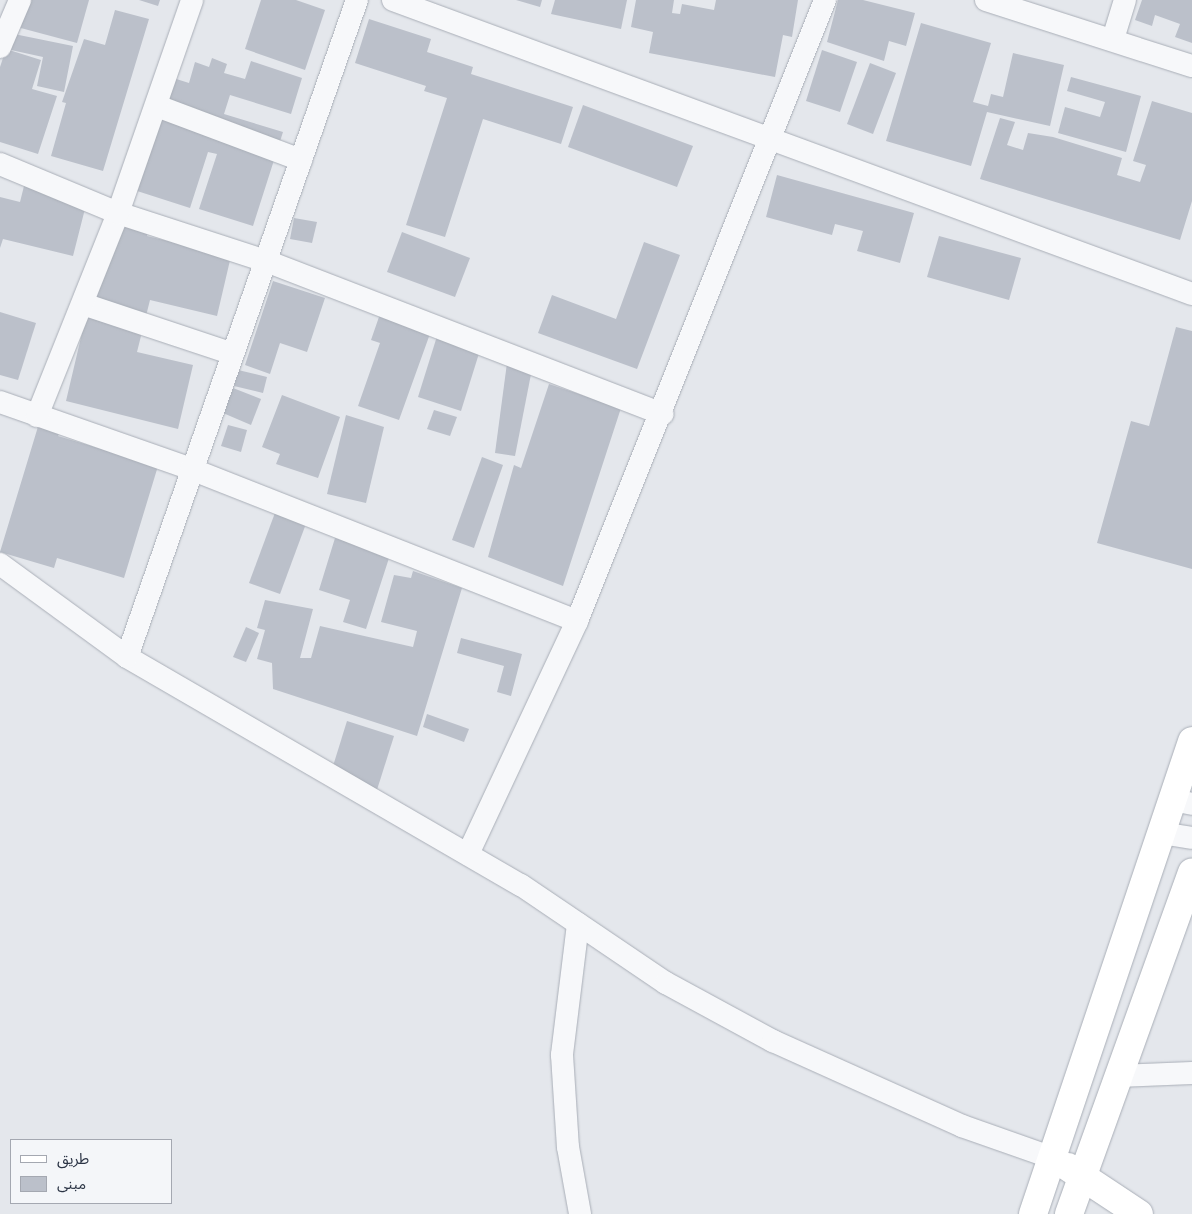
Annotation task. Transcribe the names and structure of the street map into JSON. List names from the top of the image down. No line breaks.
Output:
{"legend":["طريق","مبنى"]}
